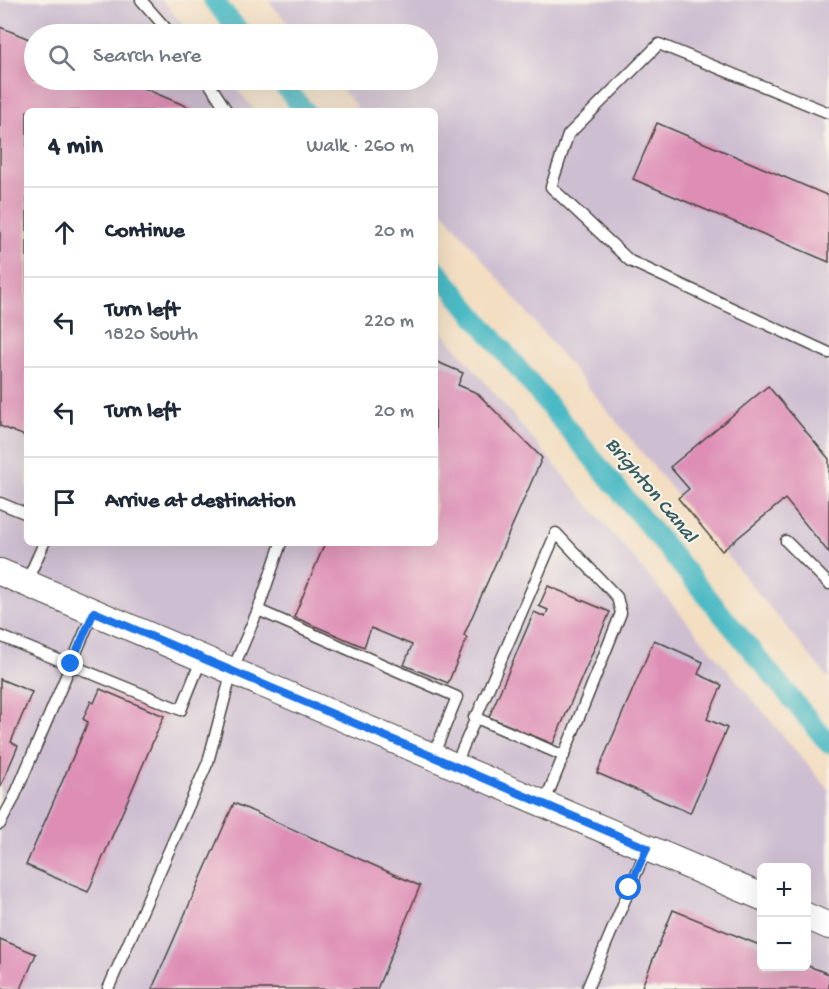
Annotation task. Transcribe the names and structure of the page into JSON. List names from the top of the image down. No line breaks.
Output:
{"water":["Brighton Canal"],"page":{"search":"Search here","heading":["4 min","Walk · 260 m"],"list":[["Continue","20 m"],["Turn left","1820 South","220 m"],["Turn left","20 m"],"Arrive at destination"],"map_buttons":["+","−"]}}
